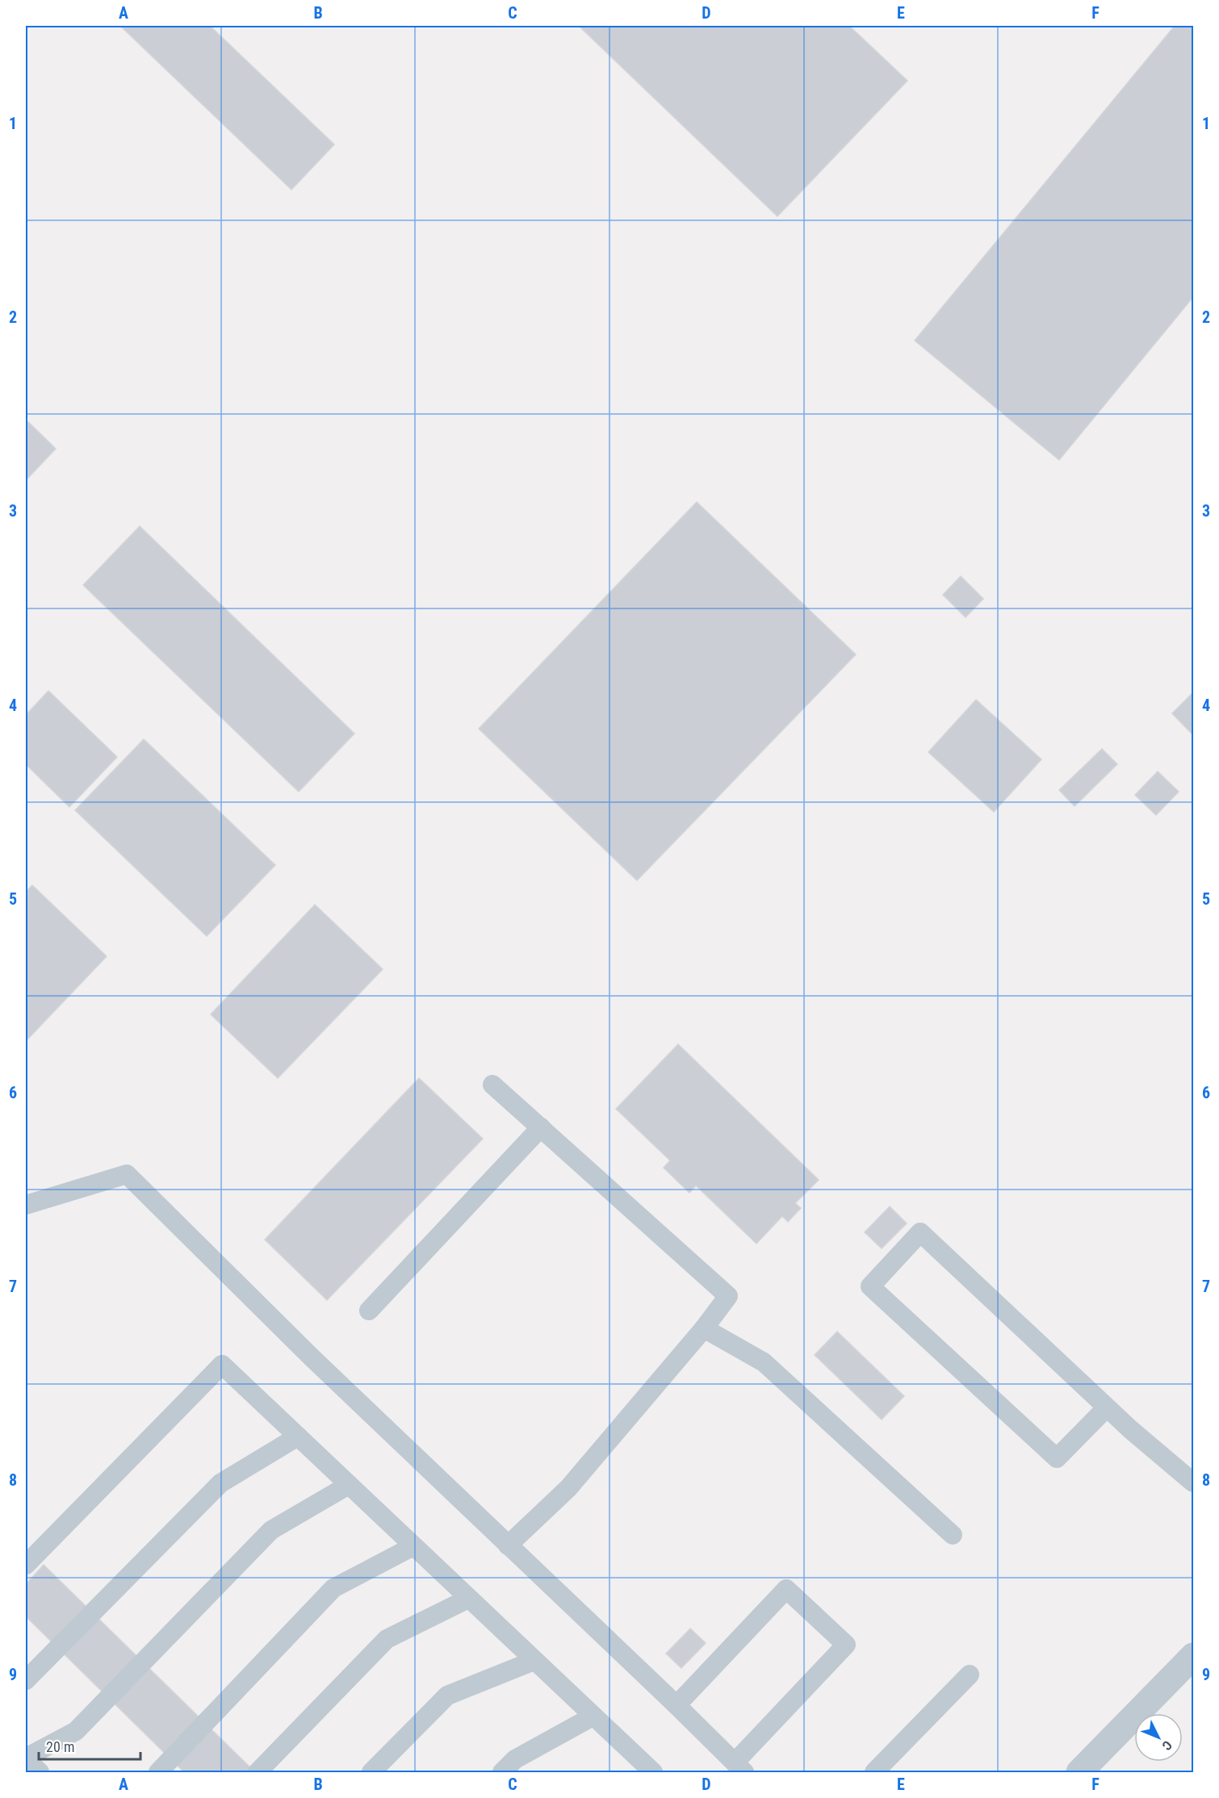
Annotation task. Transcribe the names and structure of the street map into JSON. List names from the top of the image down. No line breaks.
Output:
{"scale_bar":"20 m","north":"bottom right","grid":{"columns":["A","B","C","D","E","F"],"rows":["1","2","3","4","5","6","7","8","9"]}}
